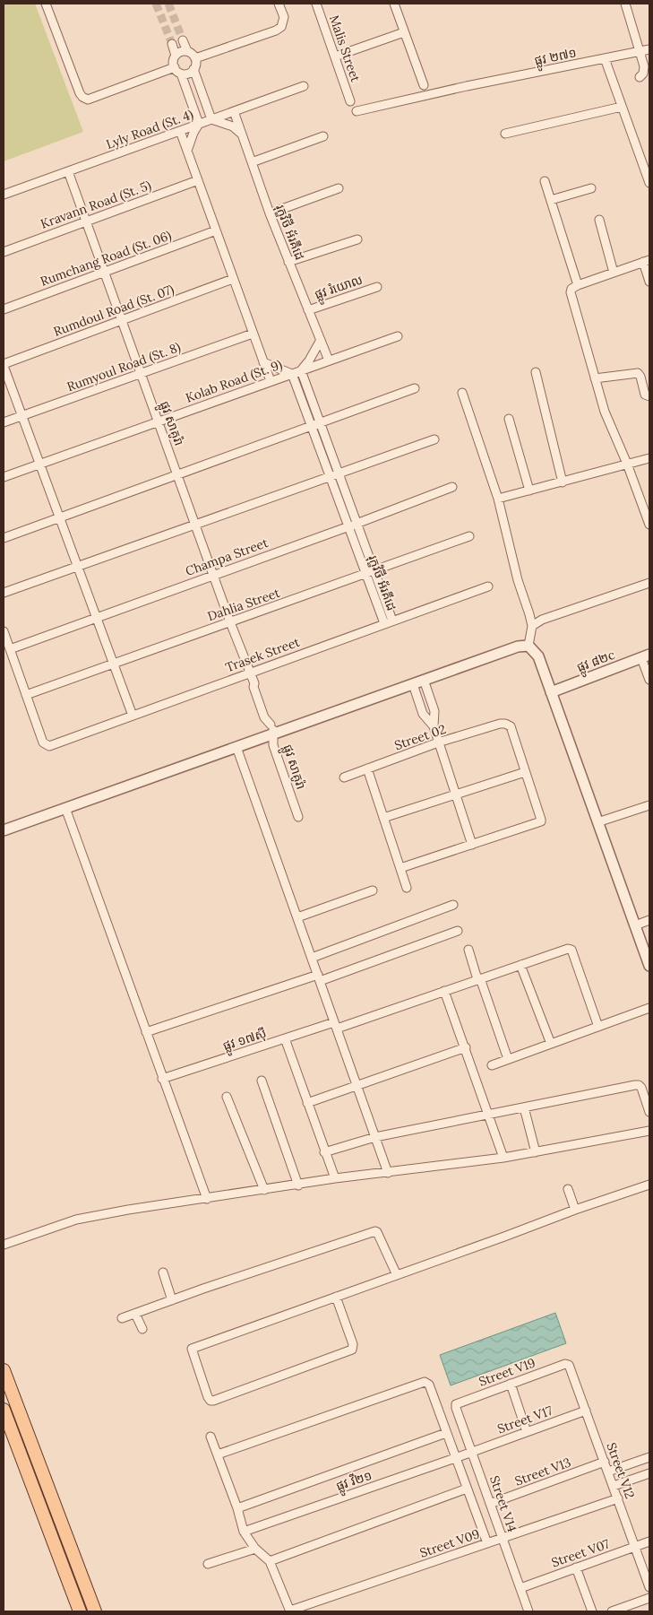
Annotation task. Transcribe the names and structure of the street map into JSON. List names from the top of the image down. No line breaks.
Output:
{"streets":{"street":["Malis Street","ផ្លូវ ២៧១","Lyly Road (St. 4)","Kravann Road (St. 5)","រុក្ខវិថី អ័រគីដេ","Rumchang Road (St. 06)","ផ្លូវ រំយោល","Rumdoul Road (St. 07)","Rumyoul Road (St. 8)","Kolab Road (St. 9)","ផ្លូវ សាគូរ៉ា","Champa Street","Dahlia Street","Trasek Street","ផ្លូវ ៨២c","Street 02","ផ្លូវ ១៧ស៊ី","Street V19","Street V17","Street V12","Street V13","ផ្លូវ វី២១","Street V14","Street V09","Street V07"]},"crossings":[["Lyly Road (St. 4)","រុក្ខវិថី អ័រគីដេ"],["Lyly Road (St. 4)","ផ្លូវ សាគូរ៉ា"],["Kravann Road (St. 5)","ផ្លូវ សាគូរ៉ា"],["រុក្ខវិថី អ័រគីដេ","ផ្លូវ រំយោល"],["រុក្ខវិថី អ័រគីដេ","Kolab Road (St. 9)"],["រុក្ខវិថី អ័រគីដេ","Champa Street"],["រុក្ខវិថី អ័រគីដេ","Dahlia Street"],["រុក្ខវិថី អ័រគីដេ","Trasek Street"],["Rumchang Road (St. 06)","ផ្លូវ សាគូរ៉ា"],["Rumdoul Road (St. 07)","ផ្លូវ សាគូរ៉ា"],["Rumyoul Road (St. 8)","ផ្លូវ សាគូរ៉ា"],["Kolab Road (St. 9)","ផ្លូវ សាគូរ៉ា"],["ផ្លូវ សាគូរ៉ា","Champa Street"],["ផ្លូវ សាគូរ៉ា","Dahlia Street"],["ផ្លូវ សាគូរ៉ា","Trasek Street"],["Dahlia Street","Trasek Street"],["Street V19","Street V12"],["Street V19","Street V14"],["Street V17","Street V12"],["Street V17","ផ្លូវ វី២១"],["Street V17","Street V14"],["Street V12","Street V13"],["Street V12","Street V09"],["Street V12","Street V07"],["Street V13","Street V14"],["ផ្លូវ វី២១","Street V14"],["Street V14","Street V09"],["Street V14","Street V07"]]}
